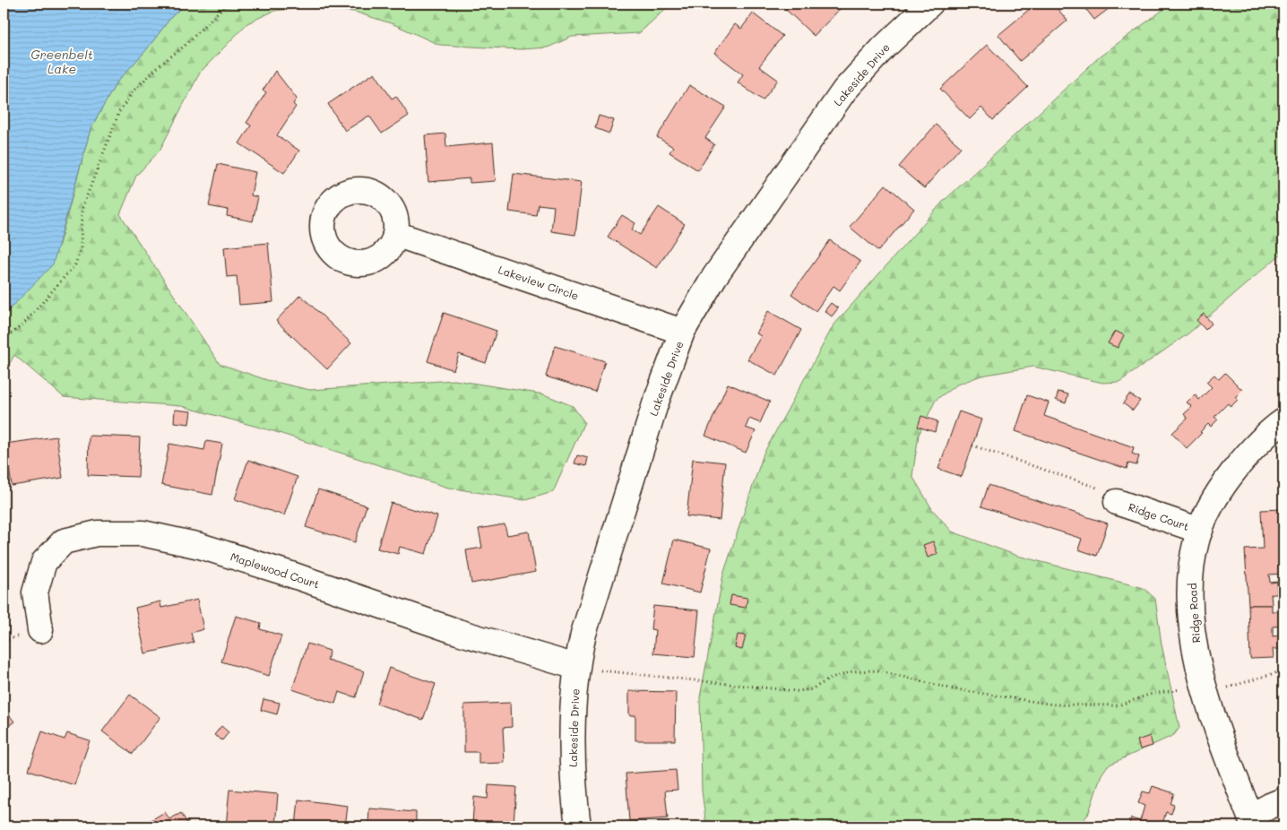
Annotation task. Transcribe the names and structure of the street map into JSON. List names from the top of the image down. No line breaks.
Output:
{"streets":{"street":["Lakeside Drive","Lakeview Circle","Ridge Court","Maplewood Court","Ridge Road"]},"crossings":[["Lakeside Drive","Lakeview Circle"],["Lakeside Drive","Maplewood Court"],["Ridge Court","Ridge Road"]],"water":["Greenbelt Lake"]}
